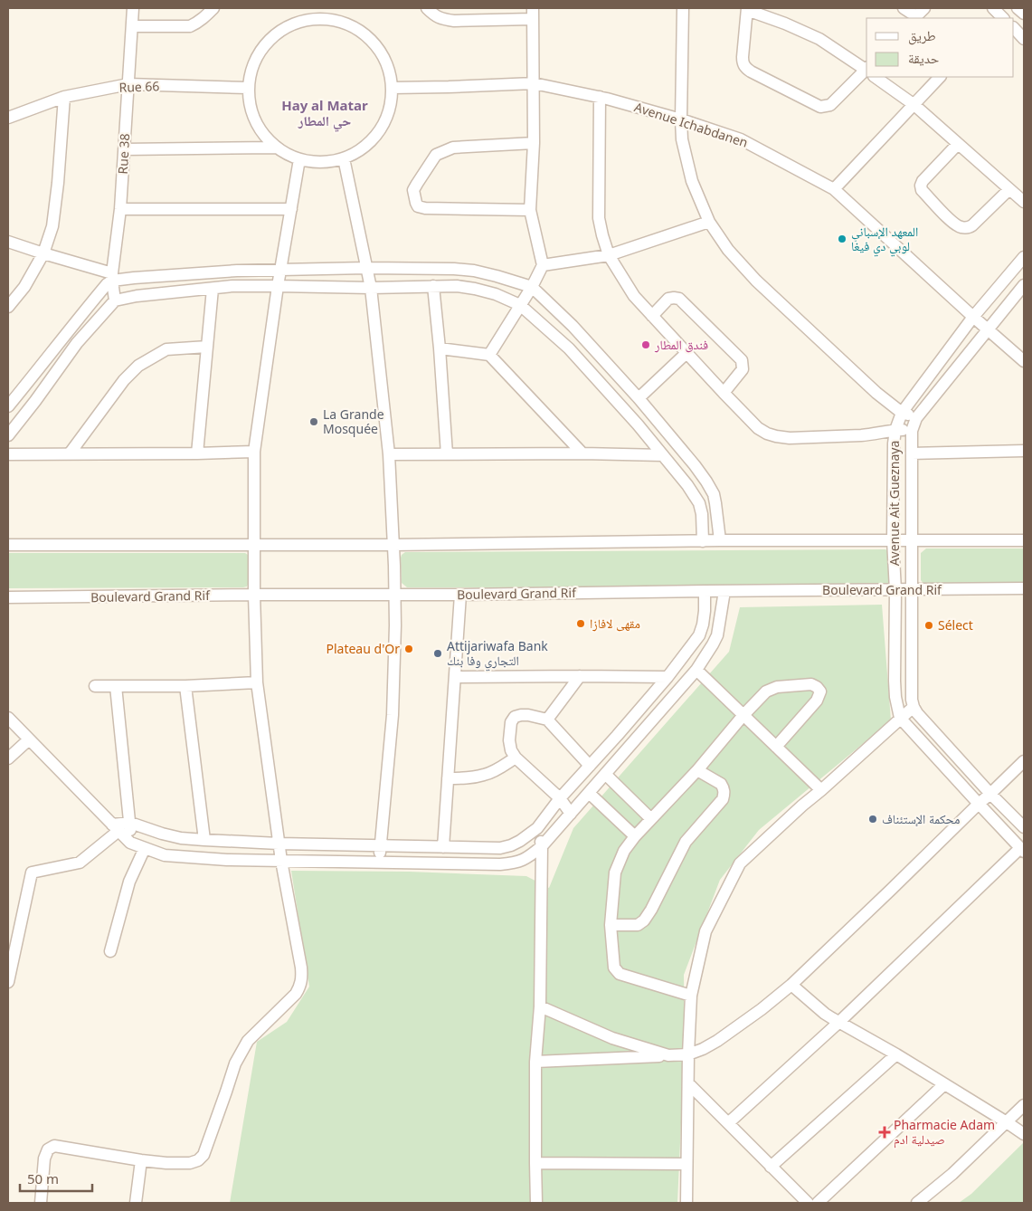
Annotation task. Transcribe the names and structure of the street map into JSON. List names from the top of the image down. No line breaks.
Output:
{"streets":{"street":["Rue 66","Avenue Ichabdanen","Rue 38","Avenue Ait Gueznaya","Boulevard Grand Rif"]},"crossings":[["Rue 66","Avenue Ichabdanen"],["Rue 66","Rue 38"],["Avenue Ichabdanen","Avenue Ait Gueznaya"],["Avenue Ait Gueznaya","Boulevard Grand Rif"]],"districts":["Hay al Matar حي المطار"],"places":{"other":["المعهد الإسباني لوبي دي فيغا","فندق المطار","La Grande Mosquée","مقهى لافازا","Sélect","Plateau d'Or","Attijariwafa Bank التجاري وفا بنك","محكمة الإستئناف"],"health":["Pharmacie Adam صيدلية ادم"]},"legend":["طريق","حديقة"],"scale_bar":"50 m"}
